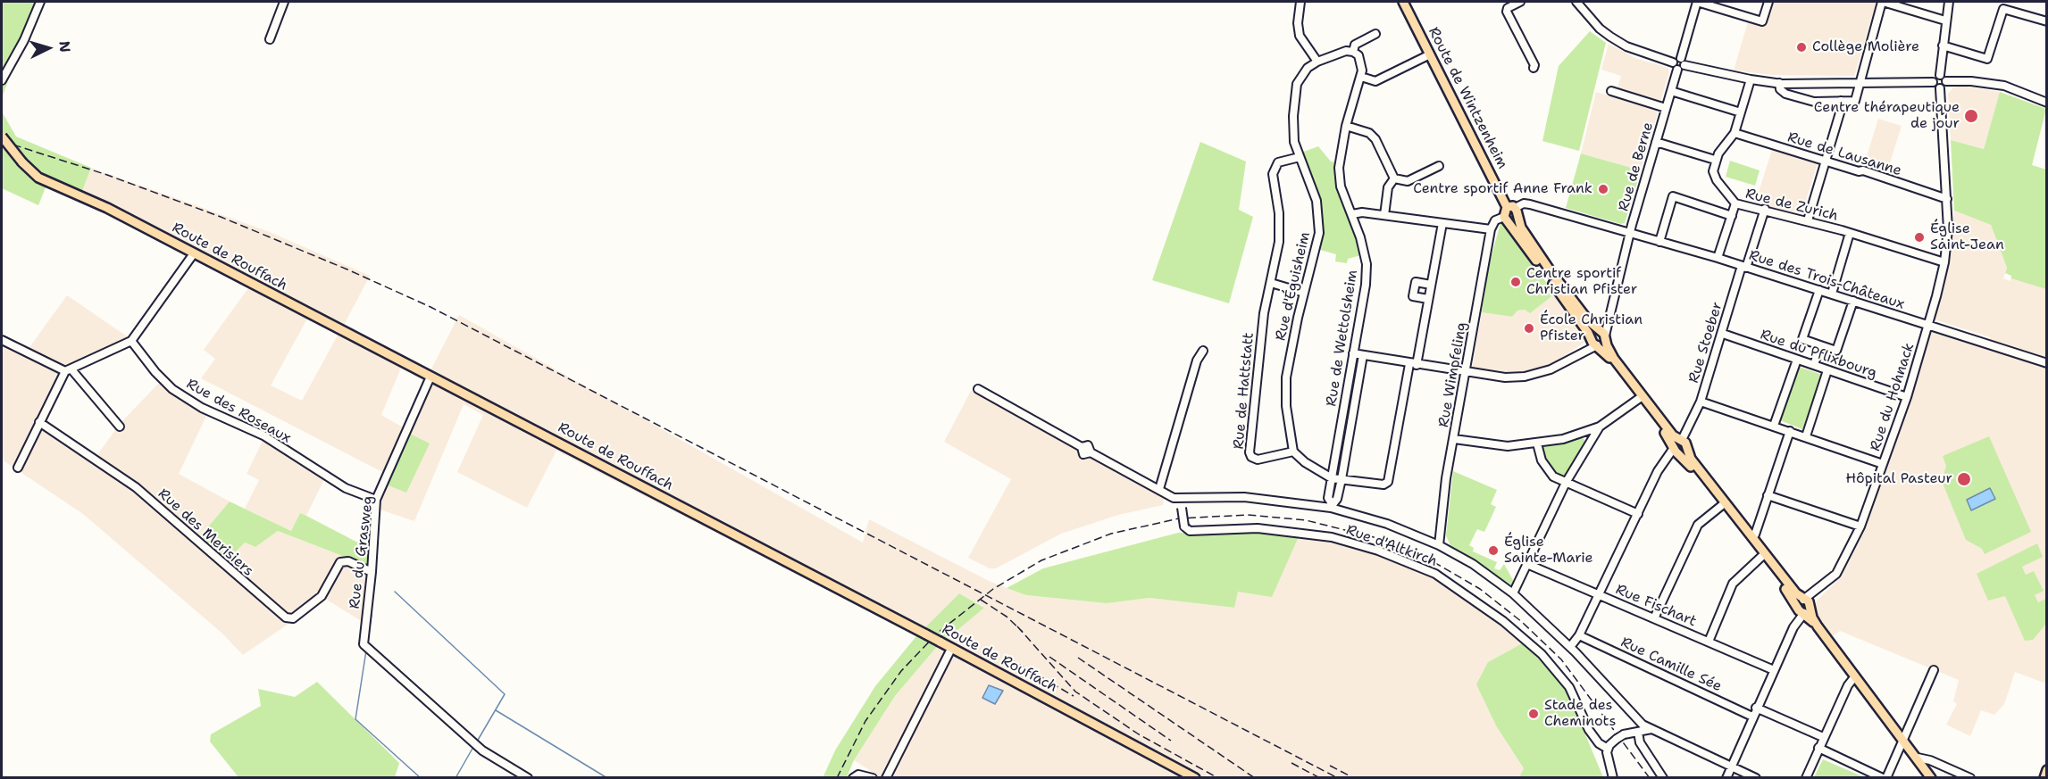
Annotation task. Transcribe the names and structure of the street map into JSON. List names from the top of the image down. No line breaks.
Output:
{"streets":{"main road":["Route de Wintzenheim","Route de Rouffach"],"street":["Rue de Lausanne","Rue de Berne","Rue de Zurich","Rue des Trois-Châteaux","Rue d'Éguisheim","Rue de Wettolsheim","Rue Stoeber","Rue du Pflixbourg","Rue Wimpfeling","Rue de Hattstatt","Rue du Hohnack","Rue des Roseaux","Rue des Merisiers","Rue d'Altkirch","Rue du Grasweg","Rue Fischart","Rue Camille Sée"]},"crossings":[["Route de Wintzenheim","Rue de Berne"],["Route de Wintzenheim","Rue des Trois-Châteaux"],["Rue de Lausanne","Rue du Hohnack"],["Rue de Berne","Rue des Trois-Châteaux"],["Rue de Zurich","Rue des Trois-Châteaux"],["Rue de Zurich","Rue Stoeber"],["Rue de Zurich","Rue du Hohnack"],["Route de Rouffach","Rue du Grasweg"],["Rue des Trois-Châteaux","Rue Stoeber"],["Rue des Trois-Châteaux","Rue du Hohnack"],["Rue d'Éguisheim","Rue de Hattstatt"],["Rue Stoeber","Rue du Pflixbourg"],["Rue du Pflixbourg","Rue du Hohnack"],["Rue du Hohnack","Rue Fischart"],["Rue du Hohnack","Rue Camille Sée"],["Rue des Roseaux","Rue du Grasweg"],["Rue des Merisiers","Rue du Grasweg"]],"places":["Collège Molière","Centre thérapeutique de jour","Centre sportif Anne Frank","Église Saint-Jean","Centre sportif Christian Pfister","École Christian Pfister","Hôpital Pasteur","Église Sainte-Marie","Stade des Cheminots"],"north":"right"}
